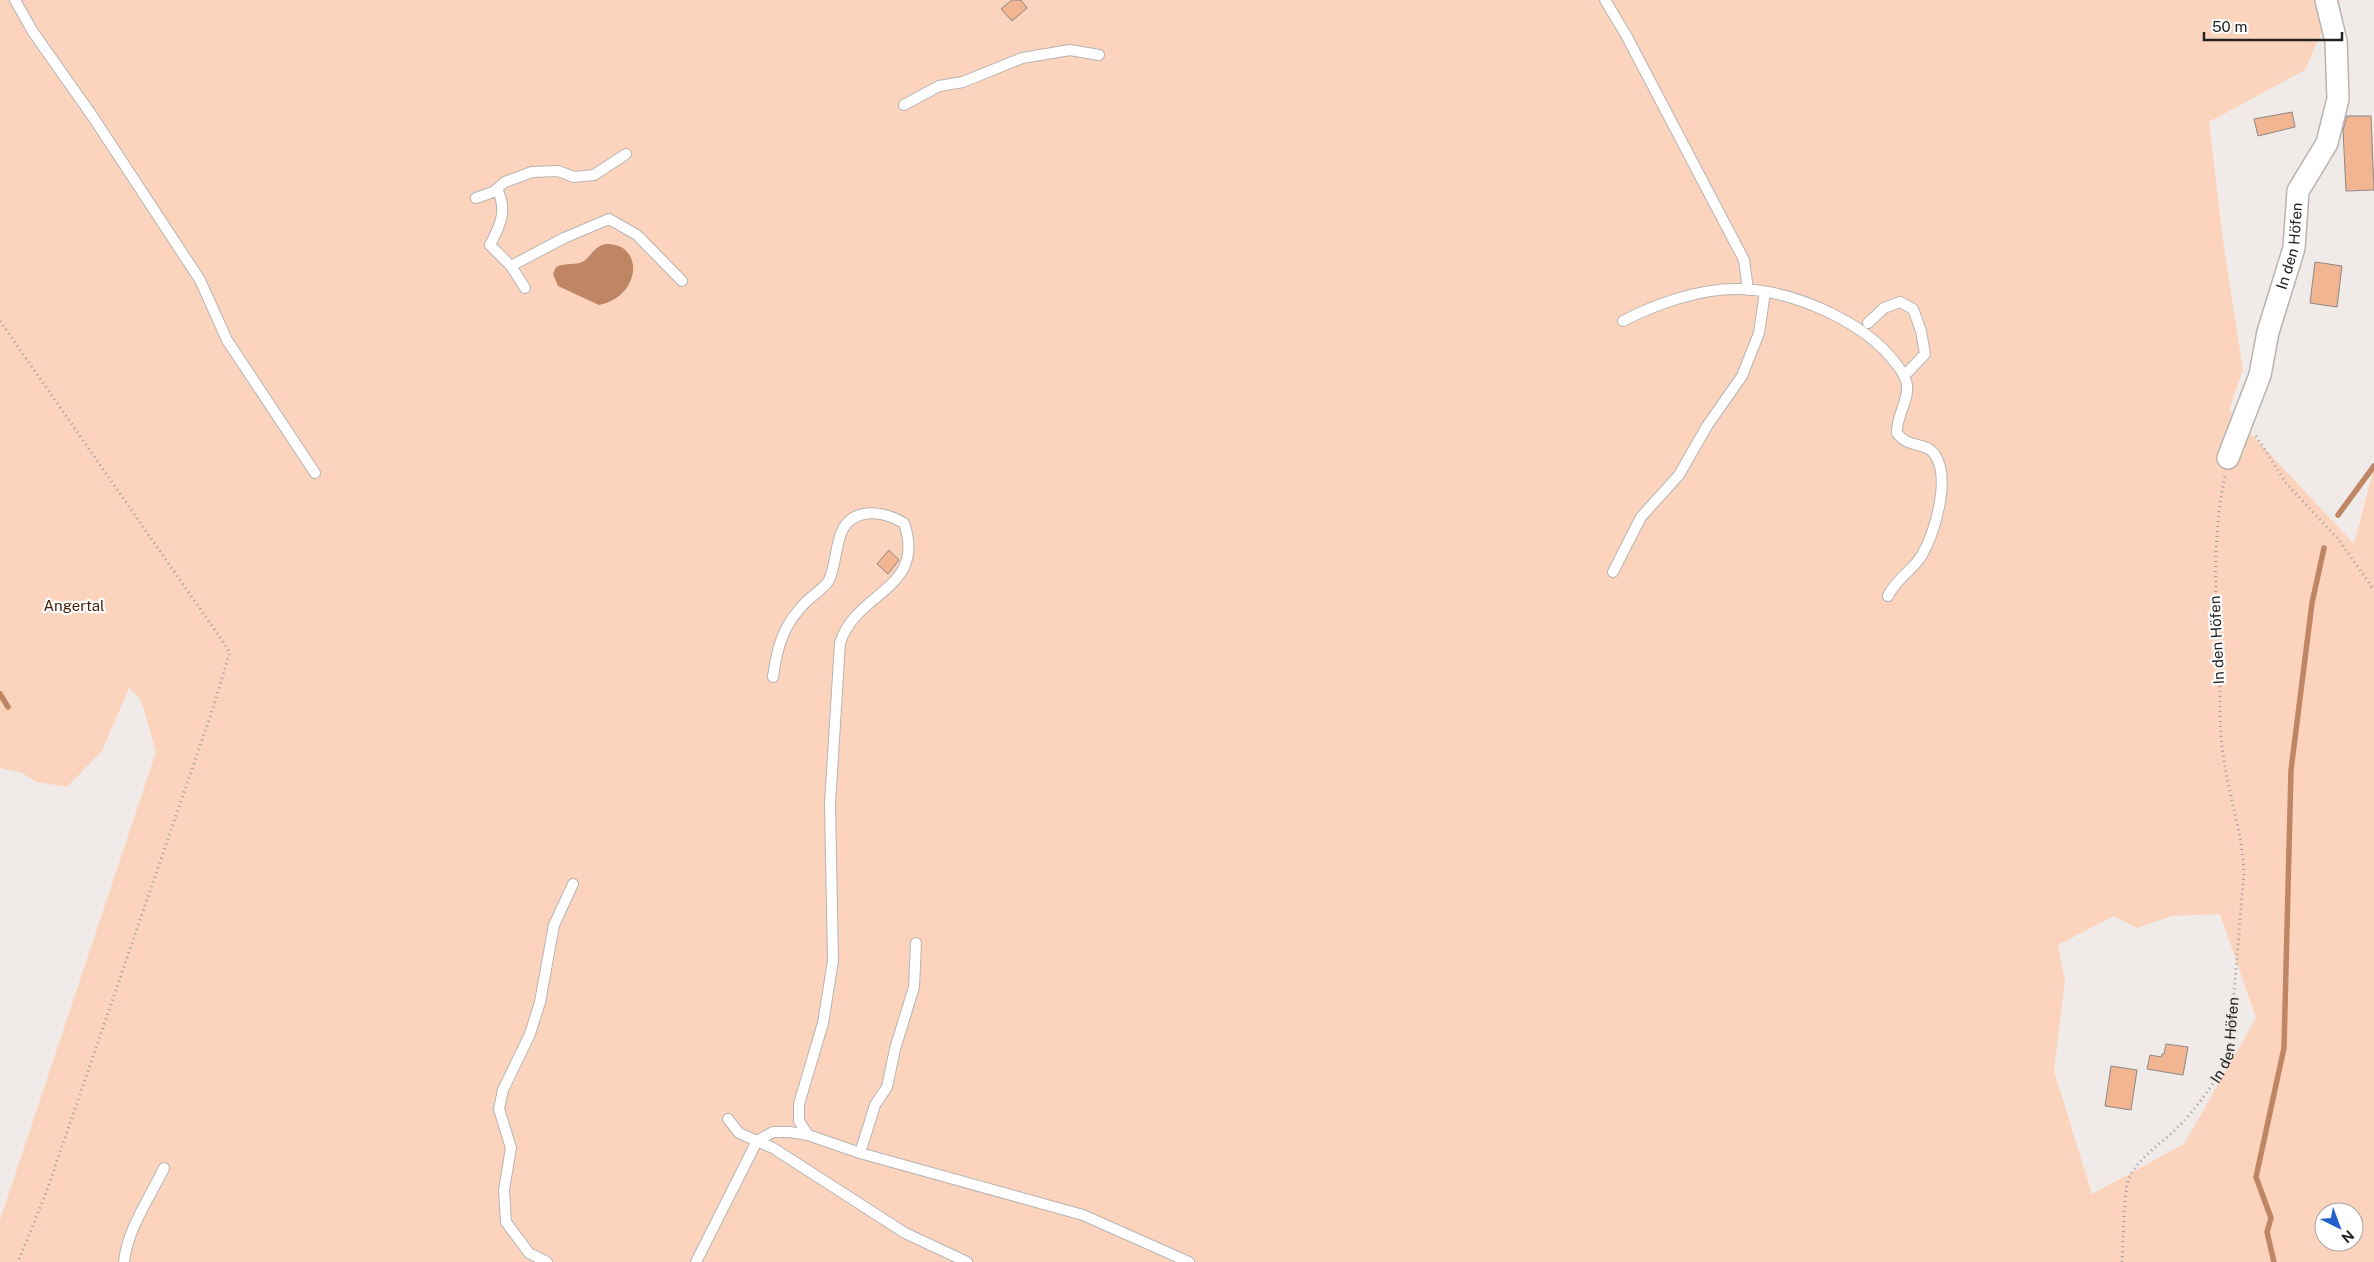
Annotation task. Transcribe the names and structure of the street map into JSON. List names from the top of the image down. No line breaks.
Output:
{"streets":{"street":["In den Höfen"]},"parks":["Angertal"],"scale_bar":"50 m","north":"bottom right"}
